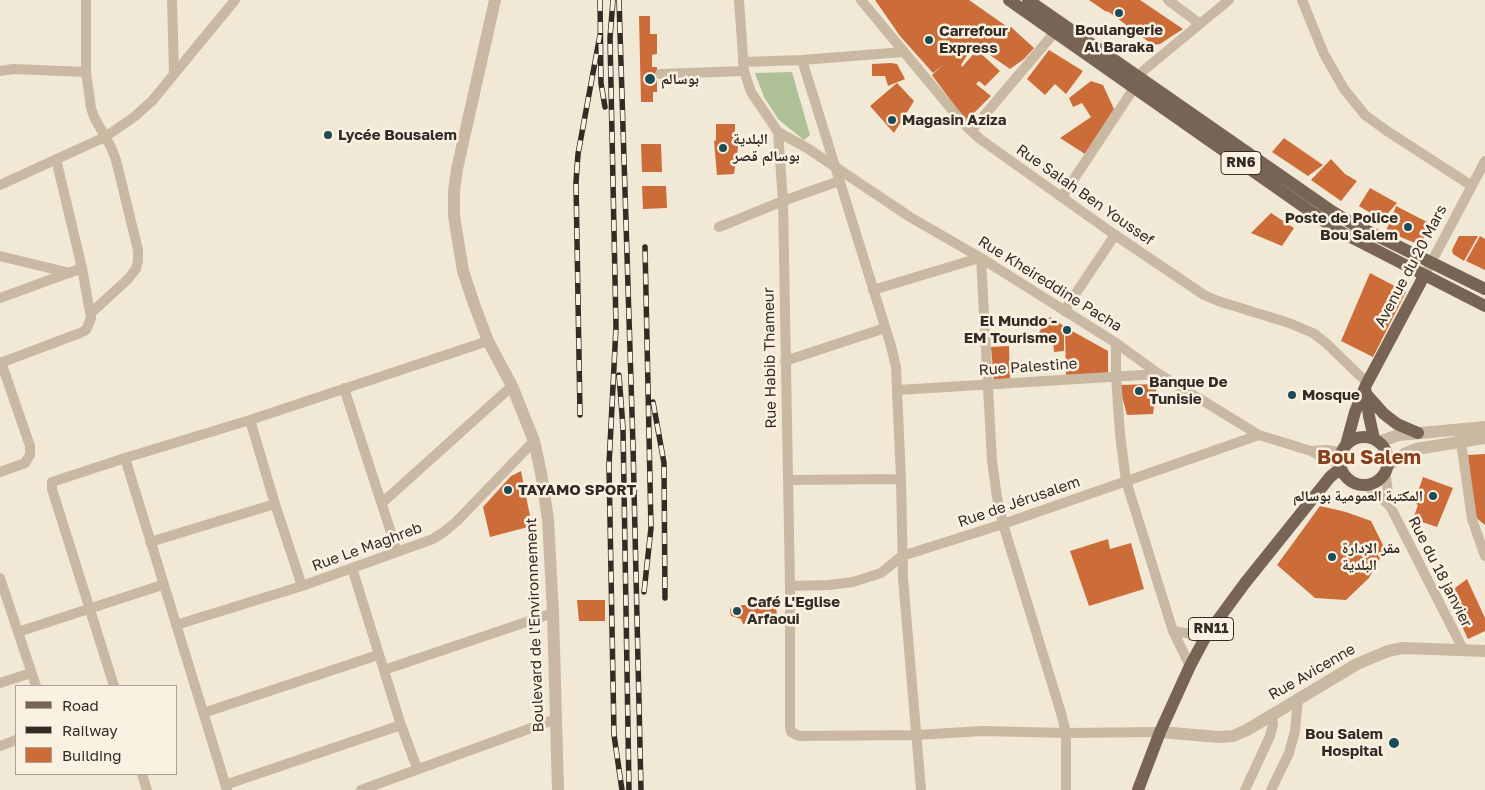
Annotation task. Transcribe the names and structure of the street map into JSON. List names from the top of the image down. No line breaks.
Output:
{"streets":{"main road":["RN6","Avenue du 20 Mars","RN11"],"street":["Rue Salah Ben Youssef","Rue Kheireddine Pacha","Rue Habib Thameur","Rue Palestine","Rue de Jérusalem","Rue Le Maghreb","Rue du 18 janvier","Boulevard de l'Environnement","Rue Avicenne"]},"crossings":[["RN6","Avenue du 20 Mars"],["Rue Salah Ben Youssef","Avenue du 20 Mars"],["Rue Salah Ben Youssef","RN11"],["Avenue du 20 Mars","RN11"],["Rue Kheireddine Pacha","Rue Habib Thameur"],["Rue Kheireddine Pacha","Rue Palestine"],["Rue Kheireddine Pacha","Rue de Jérusalem"],["Rue Kheireddine Pacha","RN11"],["Rue Habib Thameur","Rue de Jérusalem"],["Rue Le Maghreb","Boulevard de l'Environnement"],["Rue du 18 janvier","Rue Avicenne"],["RN11","Rue Avicenne"]],"districts":["Bou Salem"],"places":["Boulangerie Al Baraka","Carrefour Express","بوسالم","Magasin Aziza","Lycée Bousalem","البلدية بوسالم قصر","Poste de Police Bou Salem","El Mundo - EM Tourisme","Banque De Tunisie","Mosque","TAYAMO SPORT","المكتبة العمومية بوسالم","مقر الإدارة البلدية","Café L'Eglise Arfaoui","Bou Salem Hospital"],"legend":["Road","Railway","Building"]}
